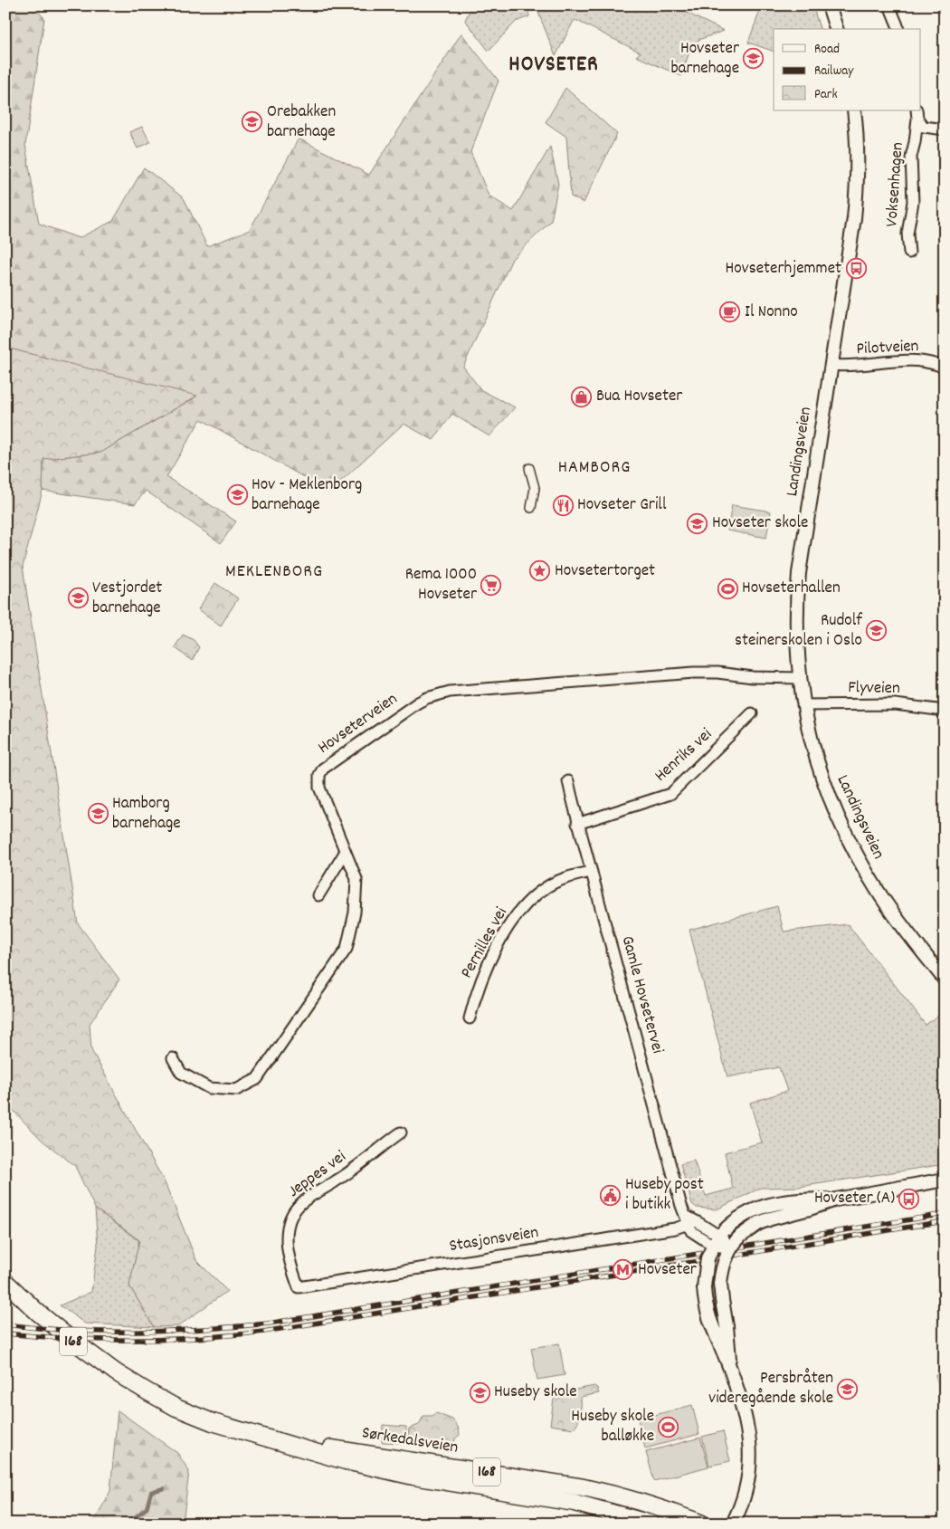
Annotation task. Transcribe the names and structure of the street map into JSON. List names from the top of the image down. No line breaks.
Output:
{"streets":{"main road":["168","Sørkedalsveien"],"street":["Voksenhagen","Pilotveien","Landingsveien","Flyveien","Hovseterveien","Henriks vei","Pernilles vei","Gamle Hovsetervei","Jeppes vei","Stasjonsveien"]},"crossings":[["Pilotveien","Landingsveien"],["Landingsveien","Flyveien"],["Landingsveien","Hovseterveien"],["Henriks vei","Gamle Hovsetervei"],["Pernilles vei","Gamle Hovsetervei"],["Gamle Hovsetervei","Stasjonsveien"],["Jeppes vei","Stasjonsveien"]],"districts":["HOVSETER","HAMBORG","MEKLENBORG"],"places":{"school or university":["Hovseter barnehage","Orebakken barnehage","Hov - Meklenborg barnehage","Hovseter skole","Vestjordet barnehage","Rudolf steinerskolen i Oslo","Hamborg barnehage","Persbråten videregående skole","Huseby skole"],"bus stop":["Hovseterhjemmet","Hovseter (A)"],"cafe":["Il Nonno"],"shop":["Bua Hovseter"],"restaurant":["Hovseter Grill"],"place":["Hovsetertorget"],"supermarket":["Rema 1000 Hovseter"],"sports":["Hovseterhallen","Huseby skole balløkke"],"public building":["Huseby post i butikk"],"metro station":["Hovseter"]},"legend":["Road","Railway","Park"]}
